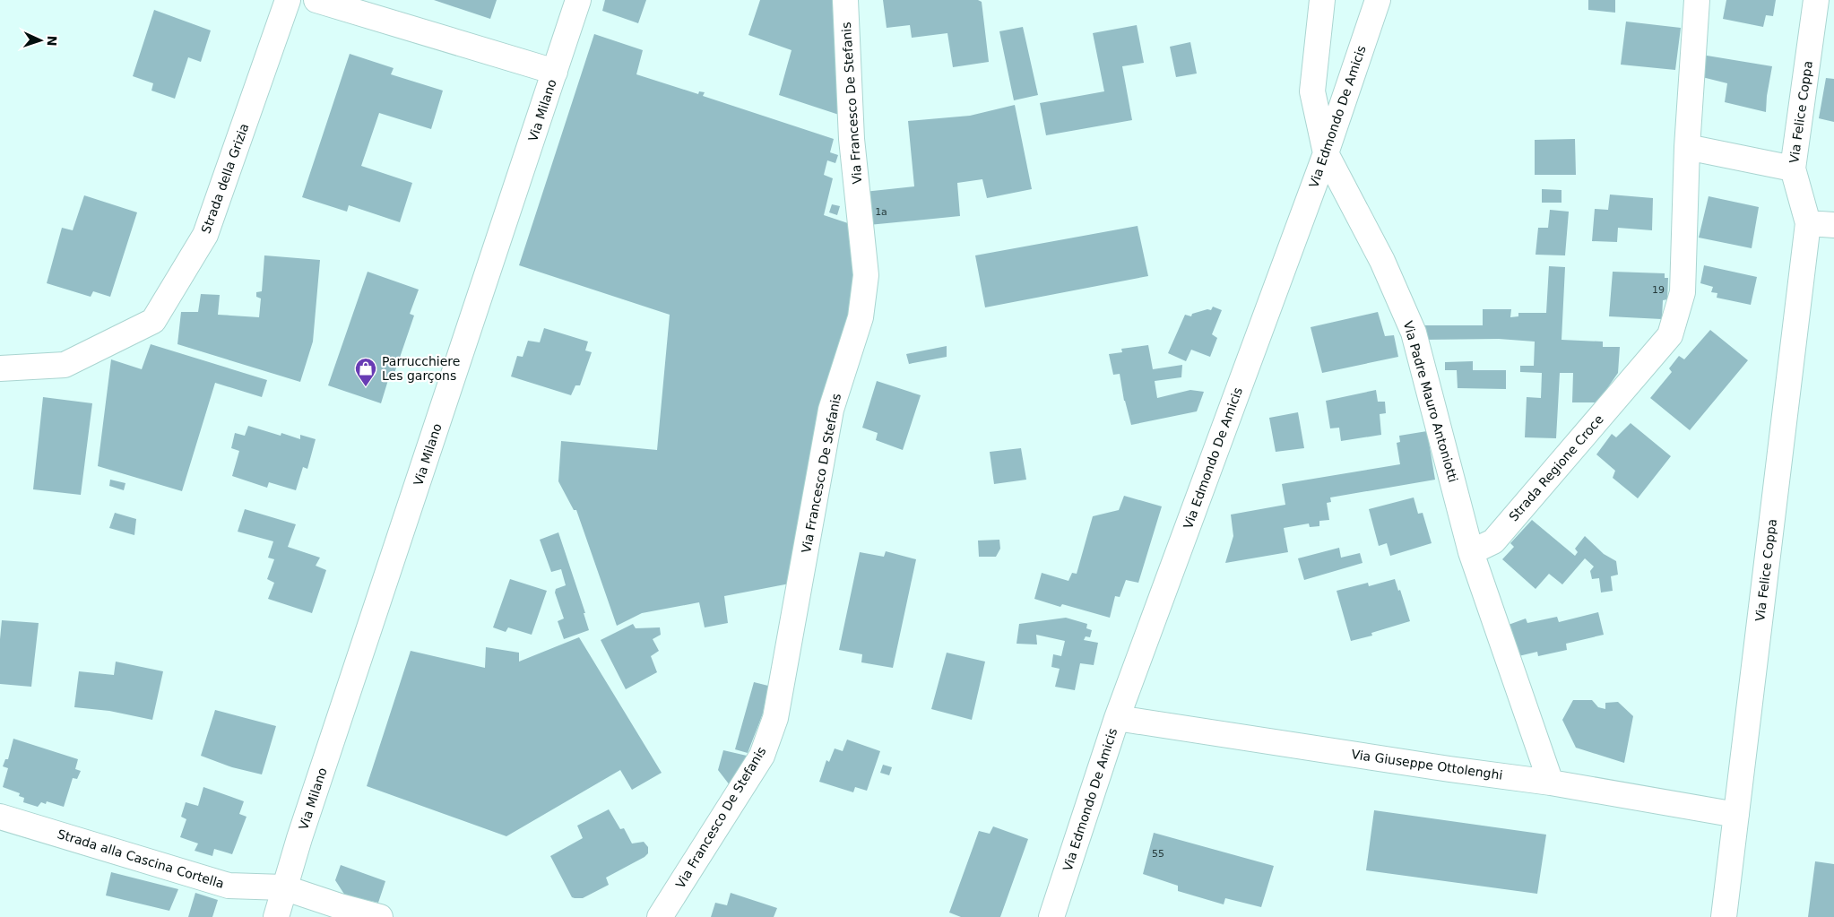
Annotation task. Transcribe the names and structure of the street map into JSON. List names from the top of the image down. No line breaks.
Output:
{"streets":{"street":["Via Francesco De Stefanis","Via Milano","Via Felice Coppa","Via Edmondo De Amicis","Strada della Grizia","Via Padre Mauro Antoniotti","Strada Regione Croce","Via Giuseppe Ottolenghi","Strada alla Cascina Cortella"]},"crossings":[["Via Milano","Strada alla Cascina Cortella"],["Via Felice Coppa","Via Giuseppe Ottolenghi"],["Via Edmondo De Amicis","Via Padre Mauro Antoniotti"],["Via Edmondo De Amicis","Via Giuseppe Ottolenghi"],["Via Padre Mauro Antoniotti","Strada Regione Croce"]],"places":{"shop":["Parrucchiere Les garçons"]},"house_numbers":["1a","19","55"],"north":"right"}
